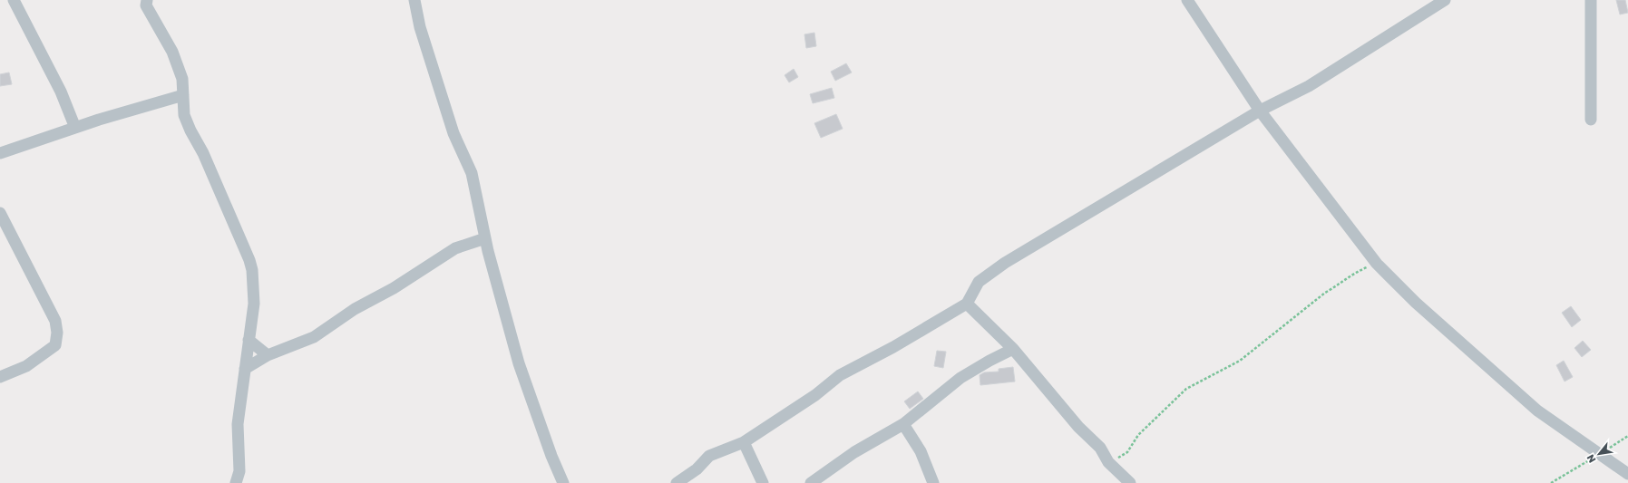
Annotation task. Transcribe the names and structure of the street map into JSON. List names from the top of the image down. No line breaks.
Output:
{"north":"bottom left"}
